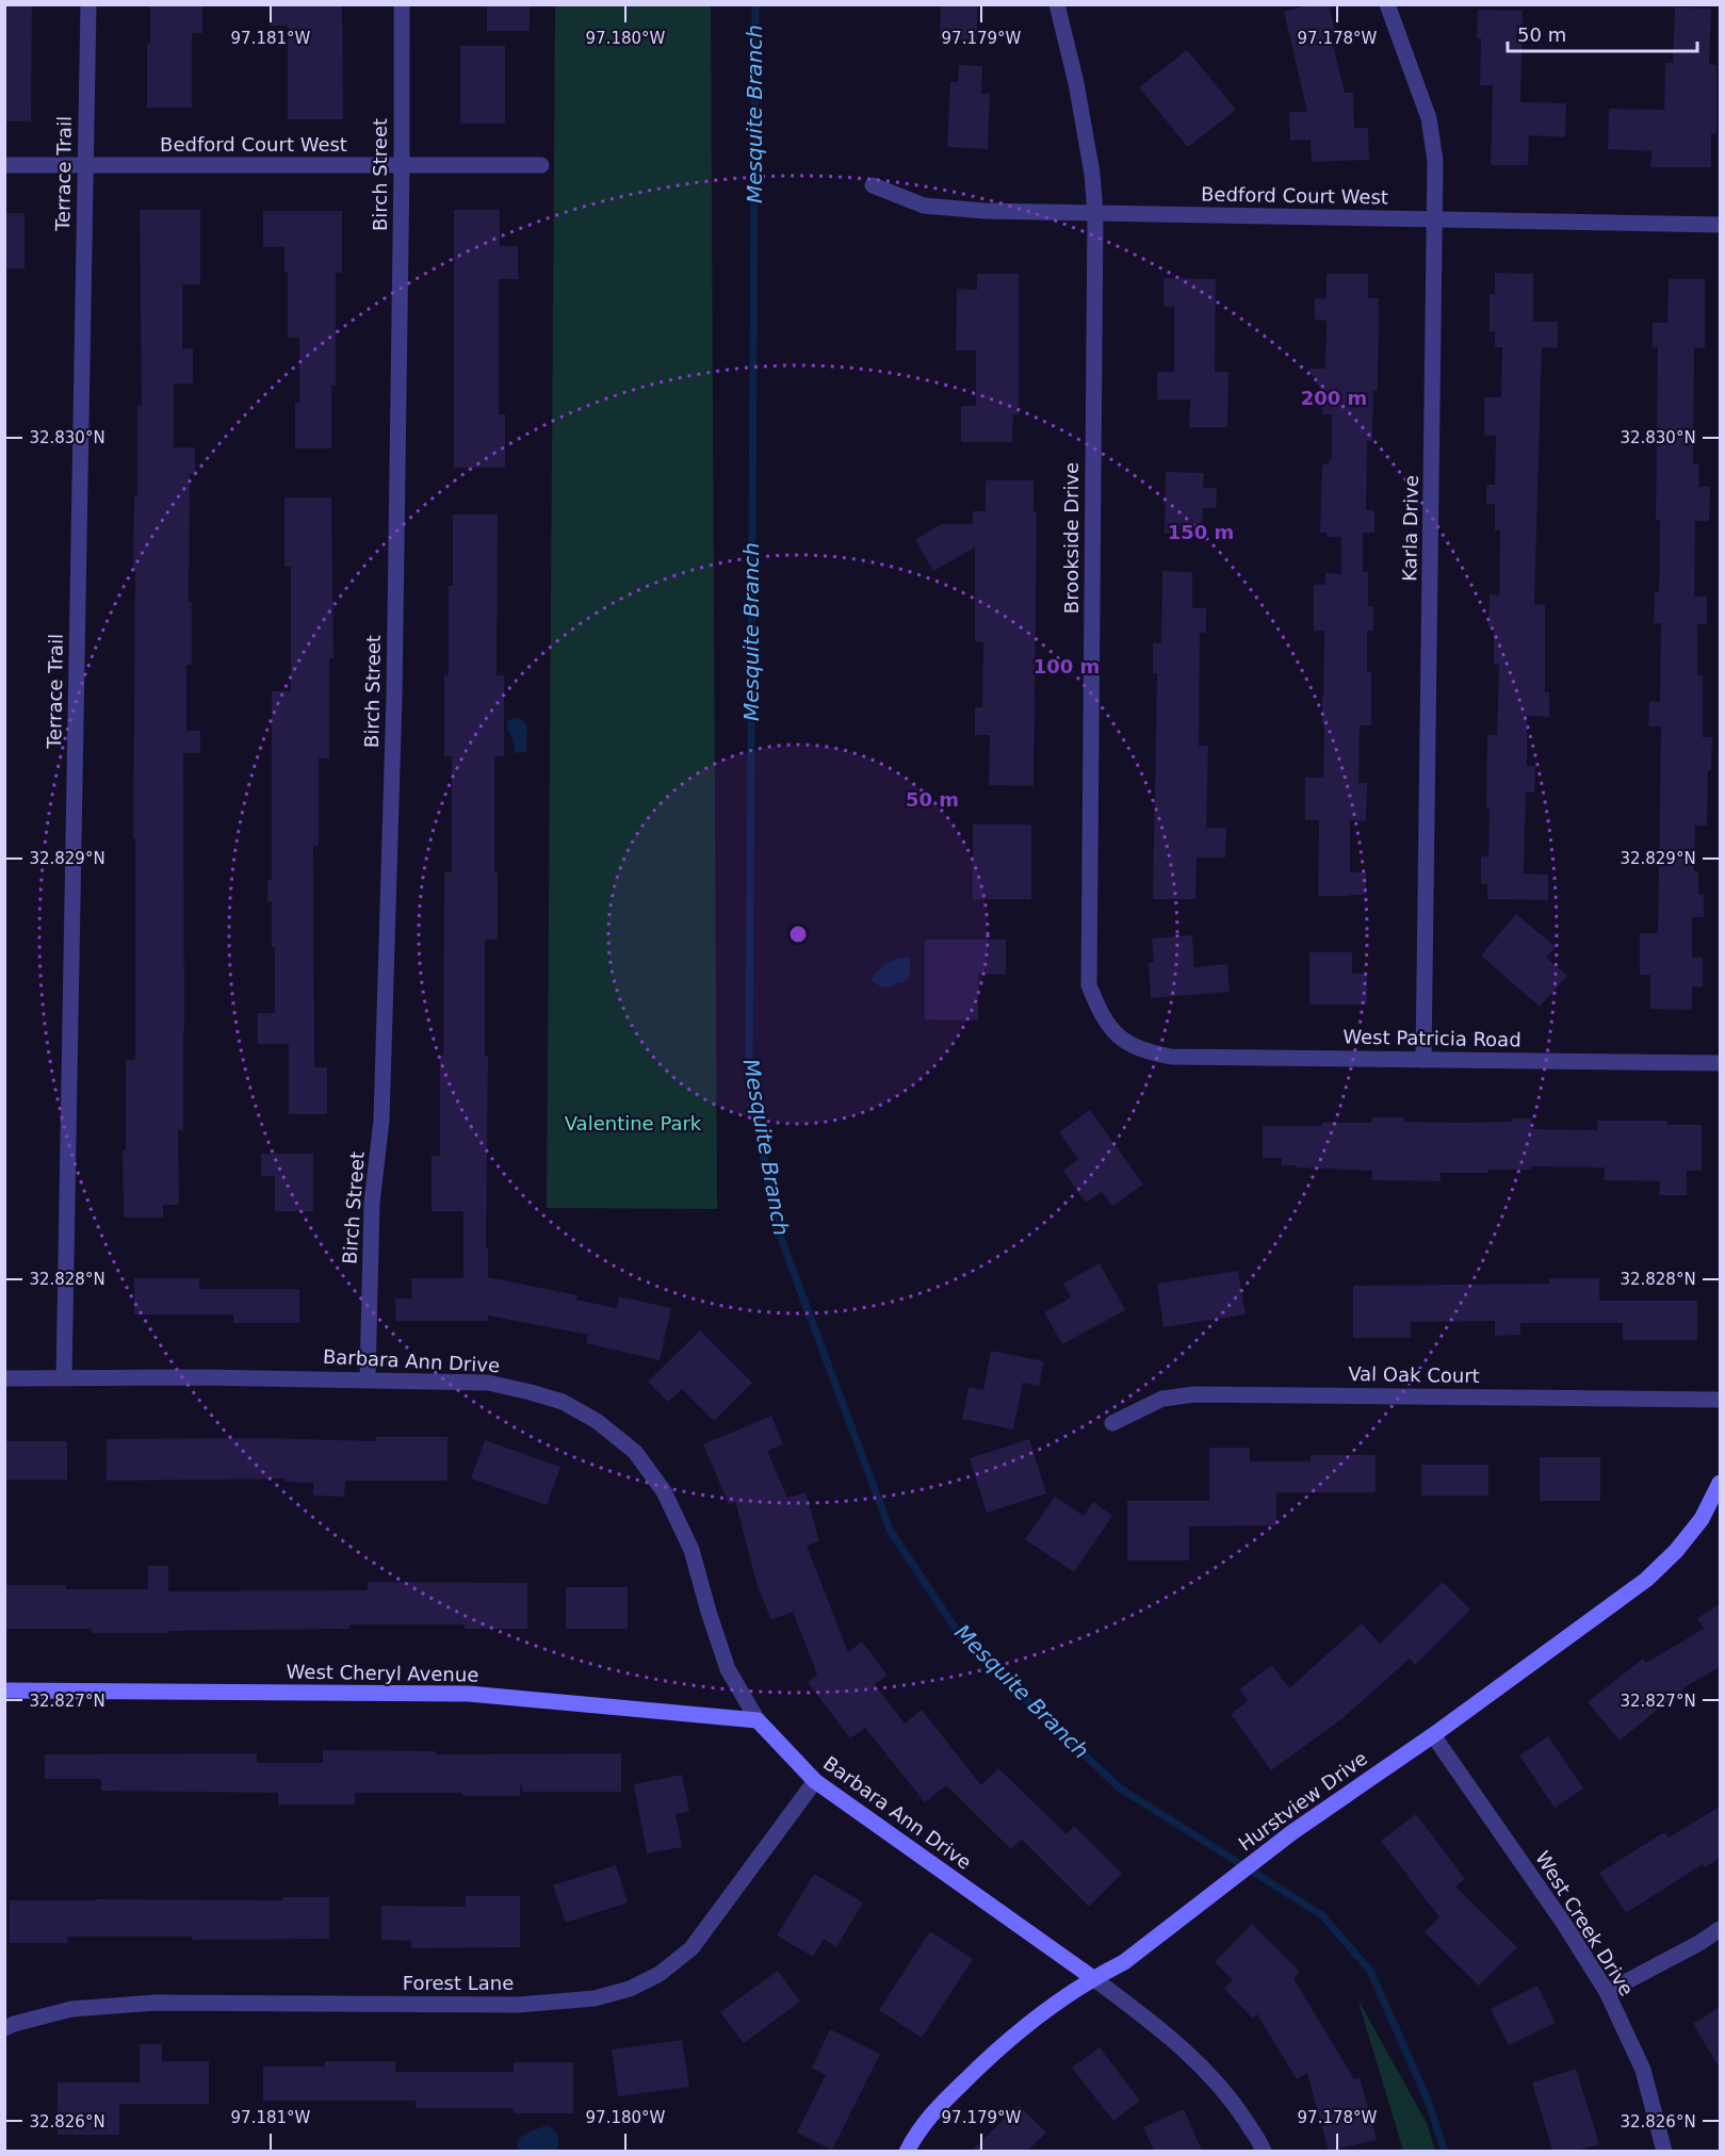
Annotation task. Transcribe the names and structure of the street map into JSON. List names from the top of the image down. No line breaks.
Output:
{"streets":{"street":["Bedford Court West","Terrace Trail","Birch Street","Karla Drive","Brookside Drive","West Patricia Road","Barbara Ann Drive","Val Oak Court","West Cheryl Avenue","Hurstview Drive","West Creek Drive","Forest Lane"]},"crossings":[["Bedford Court West","Terrace Trail"],["Bedford Court West","Birch Street"],["Bedford Court West","Karla Drive"],["Bedford Court West","Brookside Drive"],["Terrace Trail","Barbara Ann Drive"],["Birch Street","Barbara Ann Drive"],["Karla Drive","West Patricia Road"],["Brookside Drive","West Patricia Road"],["Barbara Ann Drive","West Cheryl Avenue"],["Barbara Ann Drive","Hurstview Drive"],["Barbara Ann Drive","Forest Lane"],["Hurstview Drive","West Creek Drive"]],"water":["Mesquite Branch"],"parks":["Valentine Park"],"scale_bar":"50 m","coordinates":["97.181°W","97.180°W","97.179°W","97.178°W","32.830°N","32.829°N","32.828°N","32.827°N","32.826°N"],"rings":["200 m","150 m","100 m","50 m"]}
